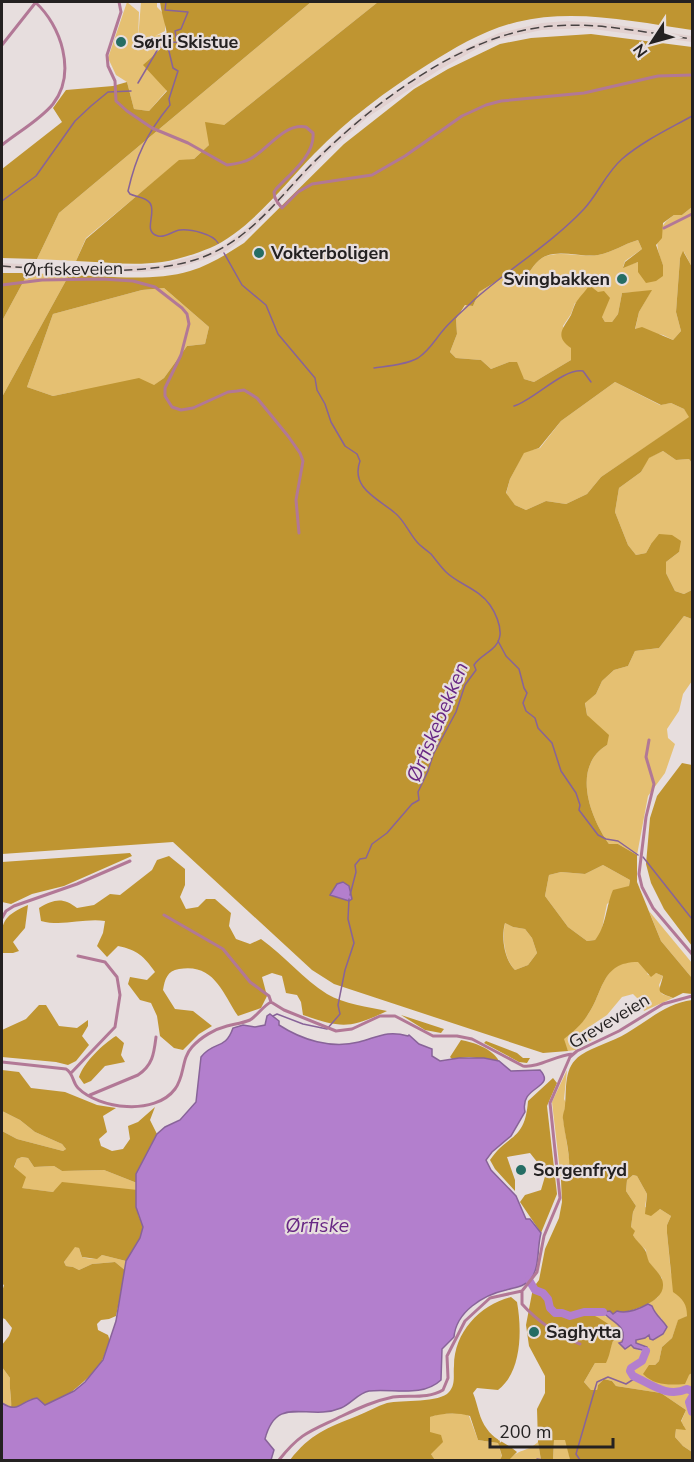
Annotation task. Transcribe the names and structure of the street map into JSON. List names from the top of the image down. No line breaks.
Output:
{"streets":{"street":["Ørfiskeveien","Greveveien"]},"water":["Ørfiskebekken","Ørfiske"],"places":["Sørli Skistue","Vokterboligen","Svingbakken","Sorgenfryd","Saghytta"],"scale_bar":"200 m","north":"bottom left"}
